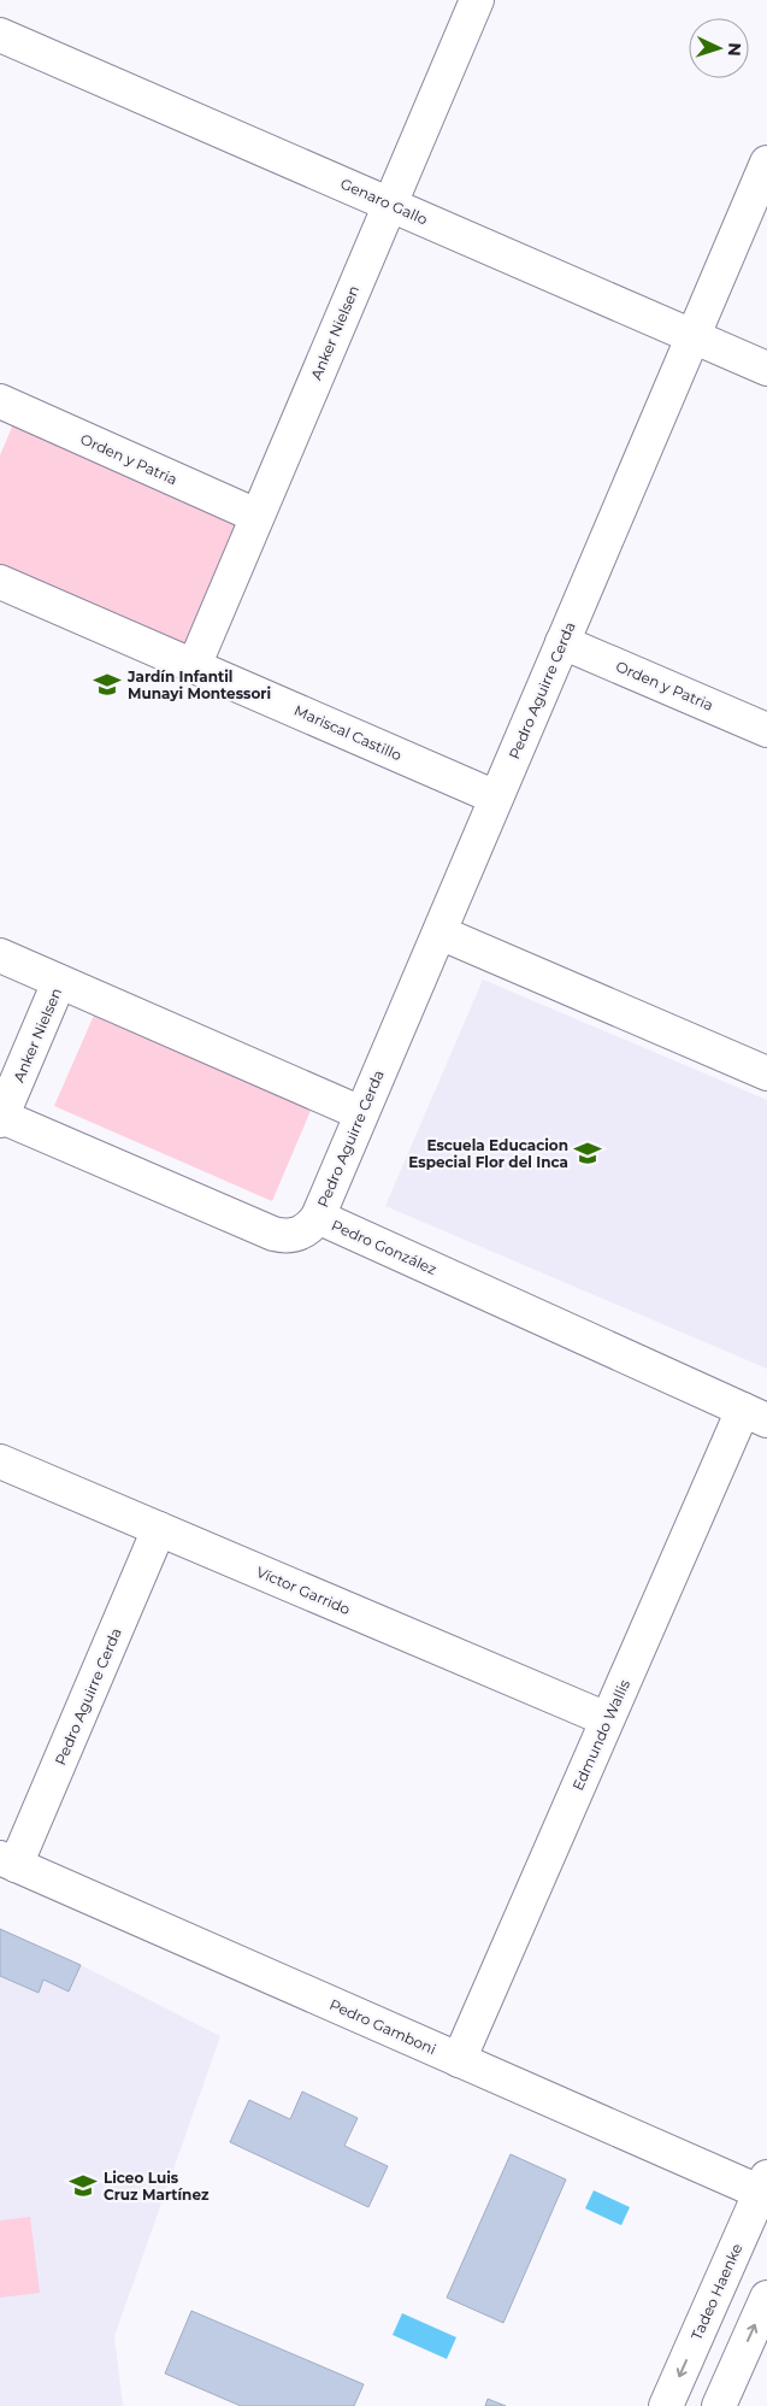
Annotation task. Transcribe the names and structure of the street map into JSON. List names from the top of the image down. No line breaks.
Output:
{"streets":{"street":["Genaro Gallo","Anker Nielsen","Orden y Patria","Pedro Aguirre Cerda","Mariscal Castillo","Pedro González","Víctor Garrido","Edmundo Wallis","Pedro Gamboni","Tadeo Haenke"]},"crossings":[["Genaro Gallo","Anker Nielsen"],["Genaro Gallo","Pedro Aguirre Cerda"],["Anker Nielsen","Orden y Patria"],["Anker Nielsen","Mariscal Castillo"],["Anker Nielsen","Pedro González"],["Orden y Patria","Pedro Aguirre Cerda"],["Pedro Aguirre Cerda","Mariscal Castillo"],["Pedro Aguirre Cerda","Pedro González"],["Pedro Aguirre Cerda","Víctor Garrido"],["Pedro Aguirre Cerda","Pedro Gamboni"],["Pedro González","Edmundo Wallis"],["Víctor Garrido","Edmundo Wallis"],["Edmundo Wallis","Pedro Gamboni"],["Pedro Gamboni","Tadeo Haenke"]],"places":{"school or university":["Jardín Infantil Munayi Montessori","Escuela Educacion Especial Flor del Inca","Liceo Luis Cruz Martínez"]},"north":"right"}
